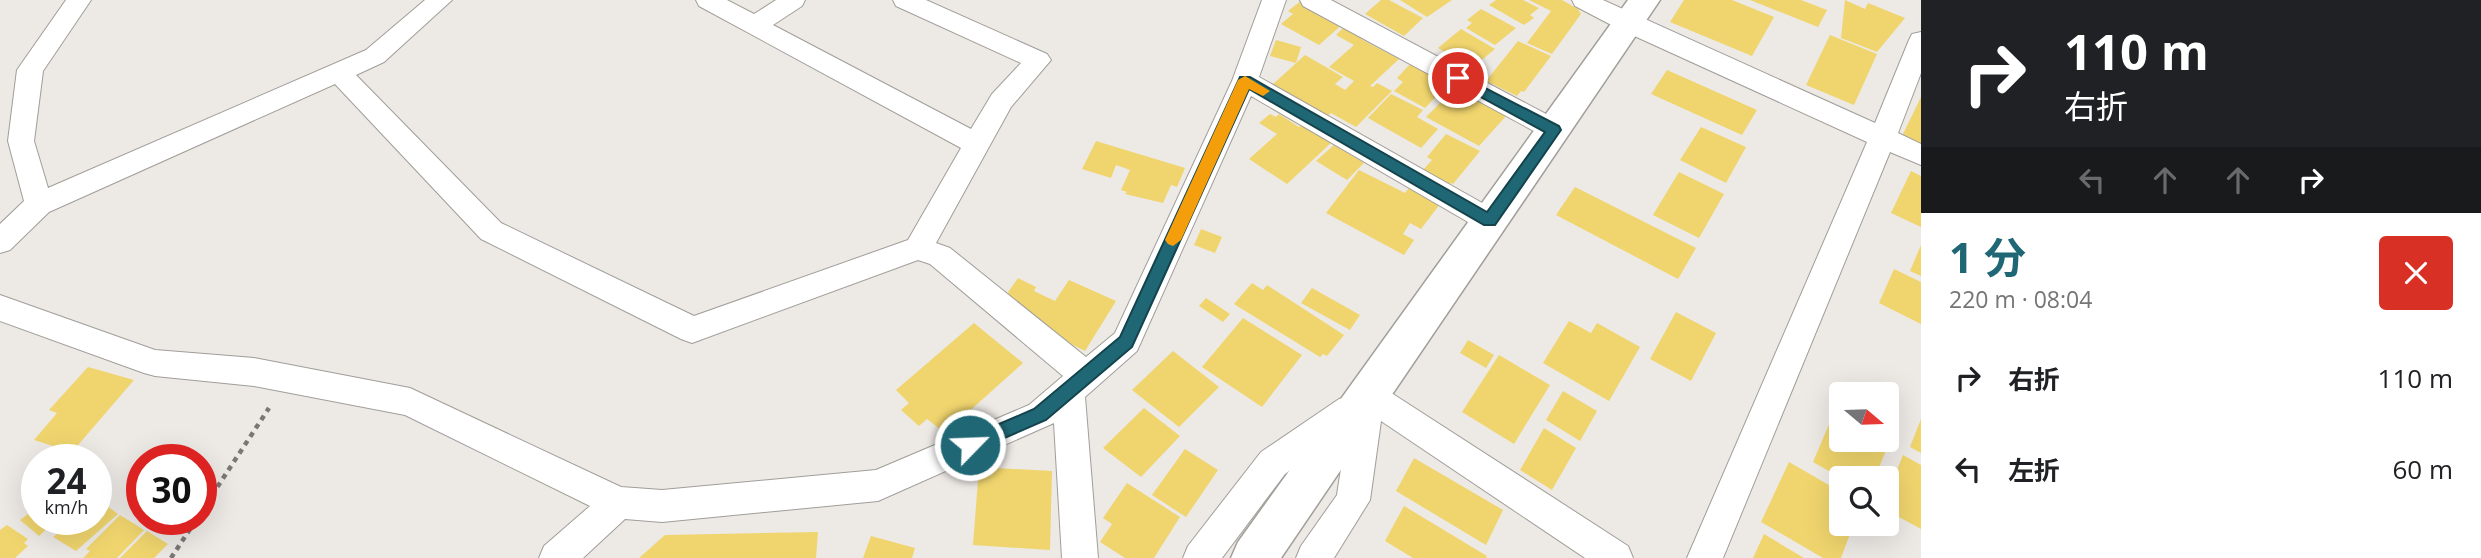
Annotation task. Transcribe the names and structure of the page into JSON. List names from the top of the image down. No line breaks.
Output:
{"north":"right","page":{"turn":["110 m","右折"],"heading":["1 分","220 m · 08:04"],"list":[{"name":"右折","value":"110 m"},{"name":"左折","value":"60 m"}],"speed":"24 km/h","limit":"30"}}
